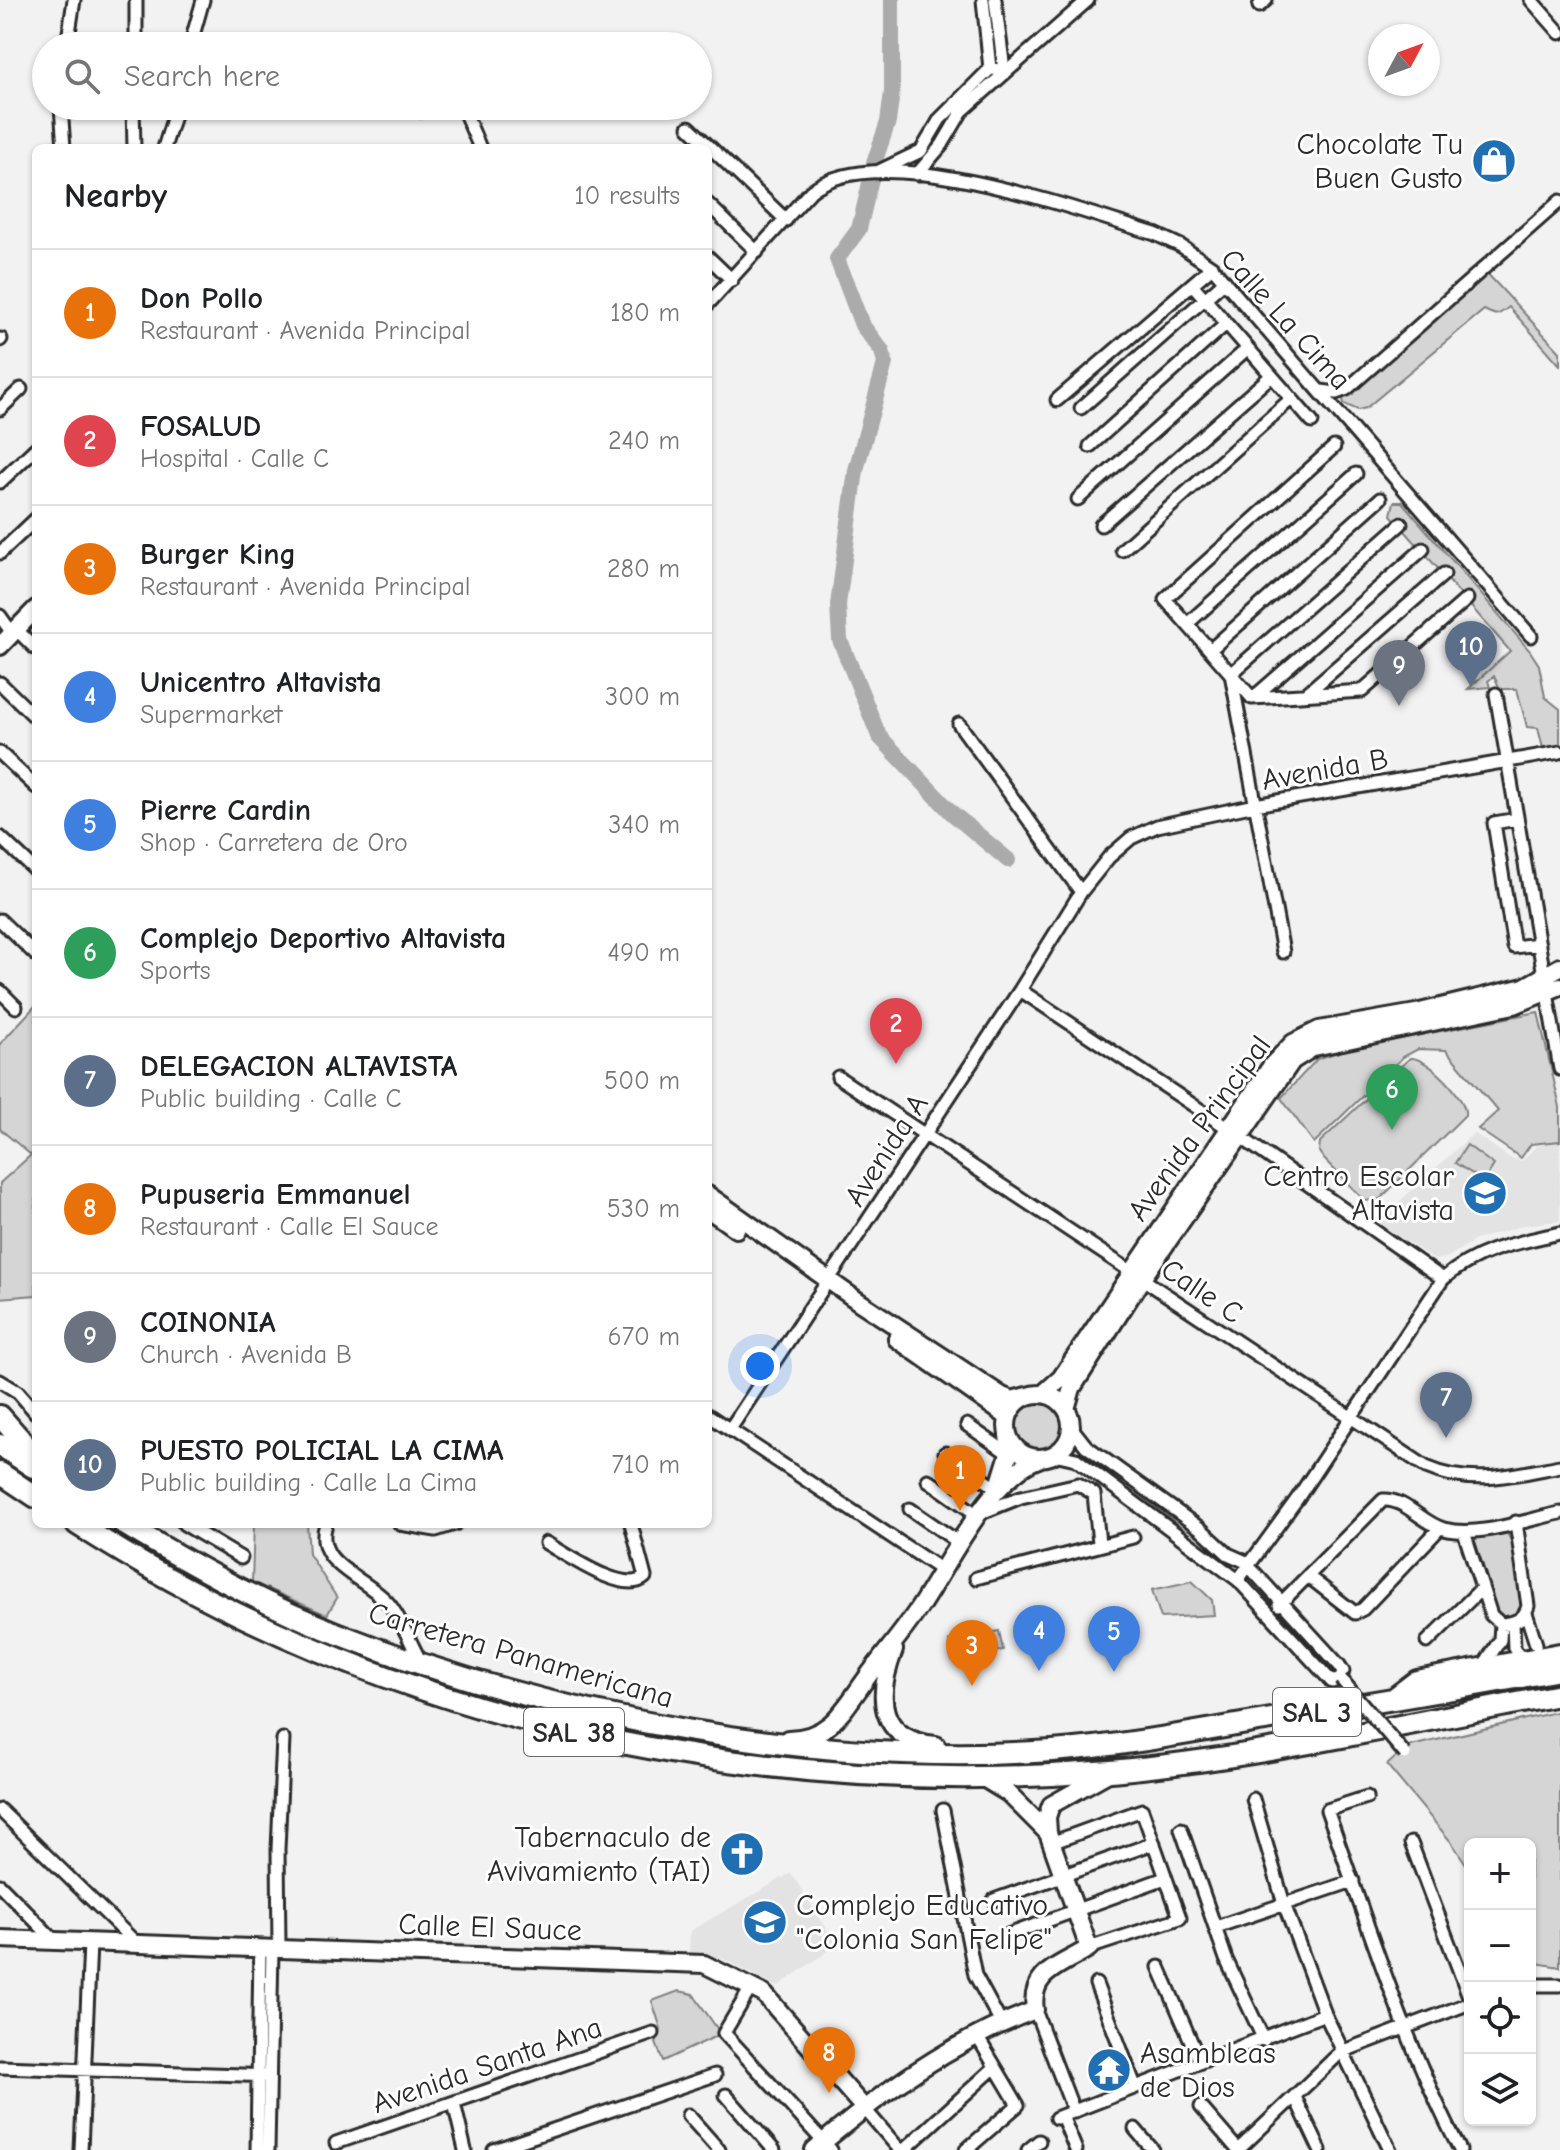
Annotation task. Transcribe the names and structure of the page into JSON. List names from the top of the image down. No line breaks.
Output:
{"streets":{"highway":["Carretera Panamericana","SAL 3","SAL 38"],"street":["Calle La Cima","Avenida B","Avenida Principal","Avenida A","Calle C","Calle El Sauce","Avenida Santa Ana"]},"crossings":[["Avenida B","Avenida A"],["Avenida Principal","Calle C"],["Avenida A","Calle C"],["Carretera Panamericana","SAL 3"]],"places":{"shop":["Chocolate Tu Buen Gusto"],"school or university":["Centro Escolar Altavista","Complejo Educativo \"Colonia San Felipe\""],"church":["Tabernaculo de Avivamiento (TAI)"],"temple":["Asambleas de Dios"]},"north":"top right","page":{"search":"Search here","heading":["Nearby","10 results"],"list":[{"mark":"1","name":"Don Pollo","note":"Restaurant · Avenida Principal","value":"180 m"},{"mark":"2","name":"FOSALUD","note":"Hospital · Calle C","value":"240 m"},{"mark":"3","name":"Burger King","note":"Restaurant · Avenida Principal","value":"280 m"},{"mark":"4","name":"Unicentro Altavista","note":"Supermarket","value":"300 m"},{"mark":"5","name":"Pierre Cardin","note":"Shop · Carretera de Oro","value":"340 m"},{"mark":"6","name":"Complejo Deportivo Altavista","note":"Sports","value":"490 m"},{"mark":"7","name":"DELEGACION ALTAVISTA","note":"Public building · Calle C","value":"500 m"},{"mark":"8","name":"Pupuseria Emmanuel","note":"Restaurant · Calle El Sauce","value":"530 m"},{"mark":"9","name":"COINONIA","note":"Church · Avenida B","value":"670 m"},{"mark":"10","name":"PUESTO POLICIAL LA CIMA","note":"Public building · Calle La Cima","value":"710 m"}],"pins":["10","9","2","6","7","1","4","5","3","8"],"map_buttons":["+","−"]}}
